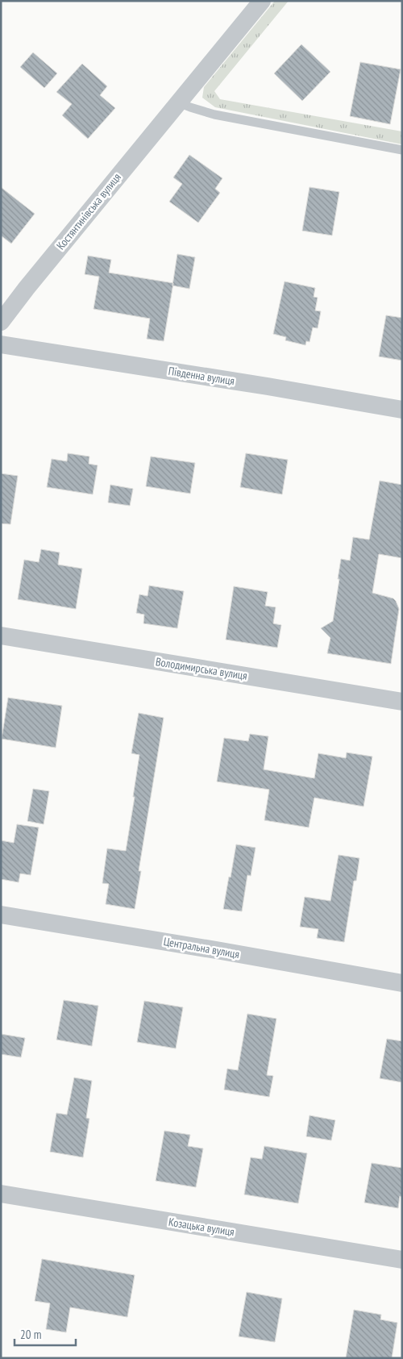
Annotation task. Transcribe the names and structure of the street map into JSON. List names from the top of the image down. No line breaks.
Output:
{"streets":{"street":["Костянтинівська вулиця","Південна вулиця","Володимирська вулиця","Центральна вулиця","Козацька вулиця"]},"scale_bar":"20 m"}
